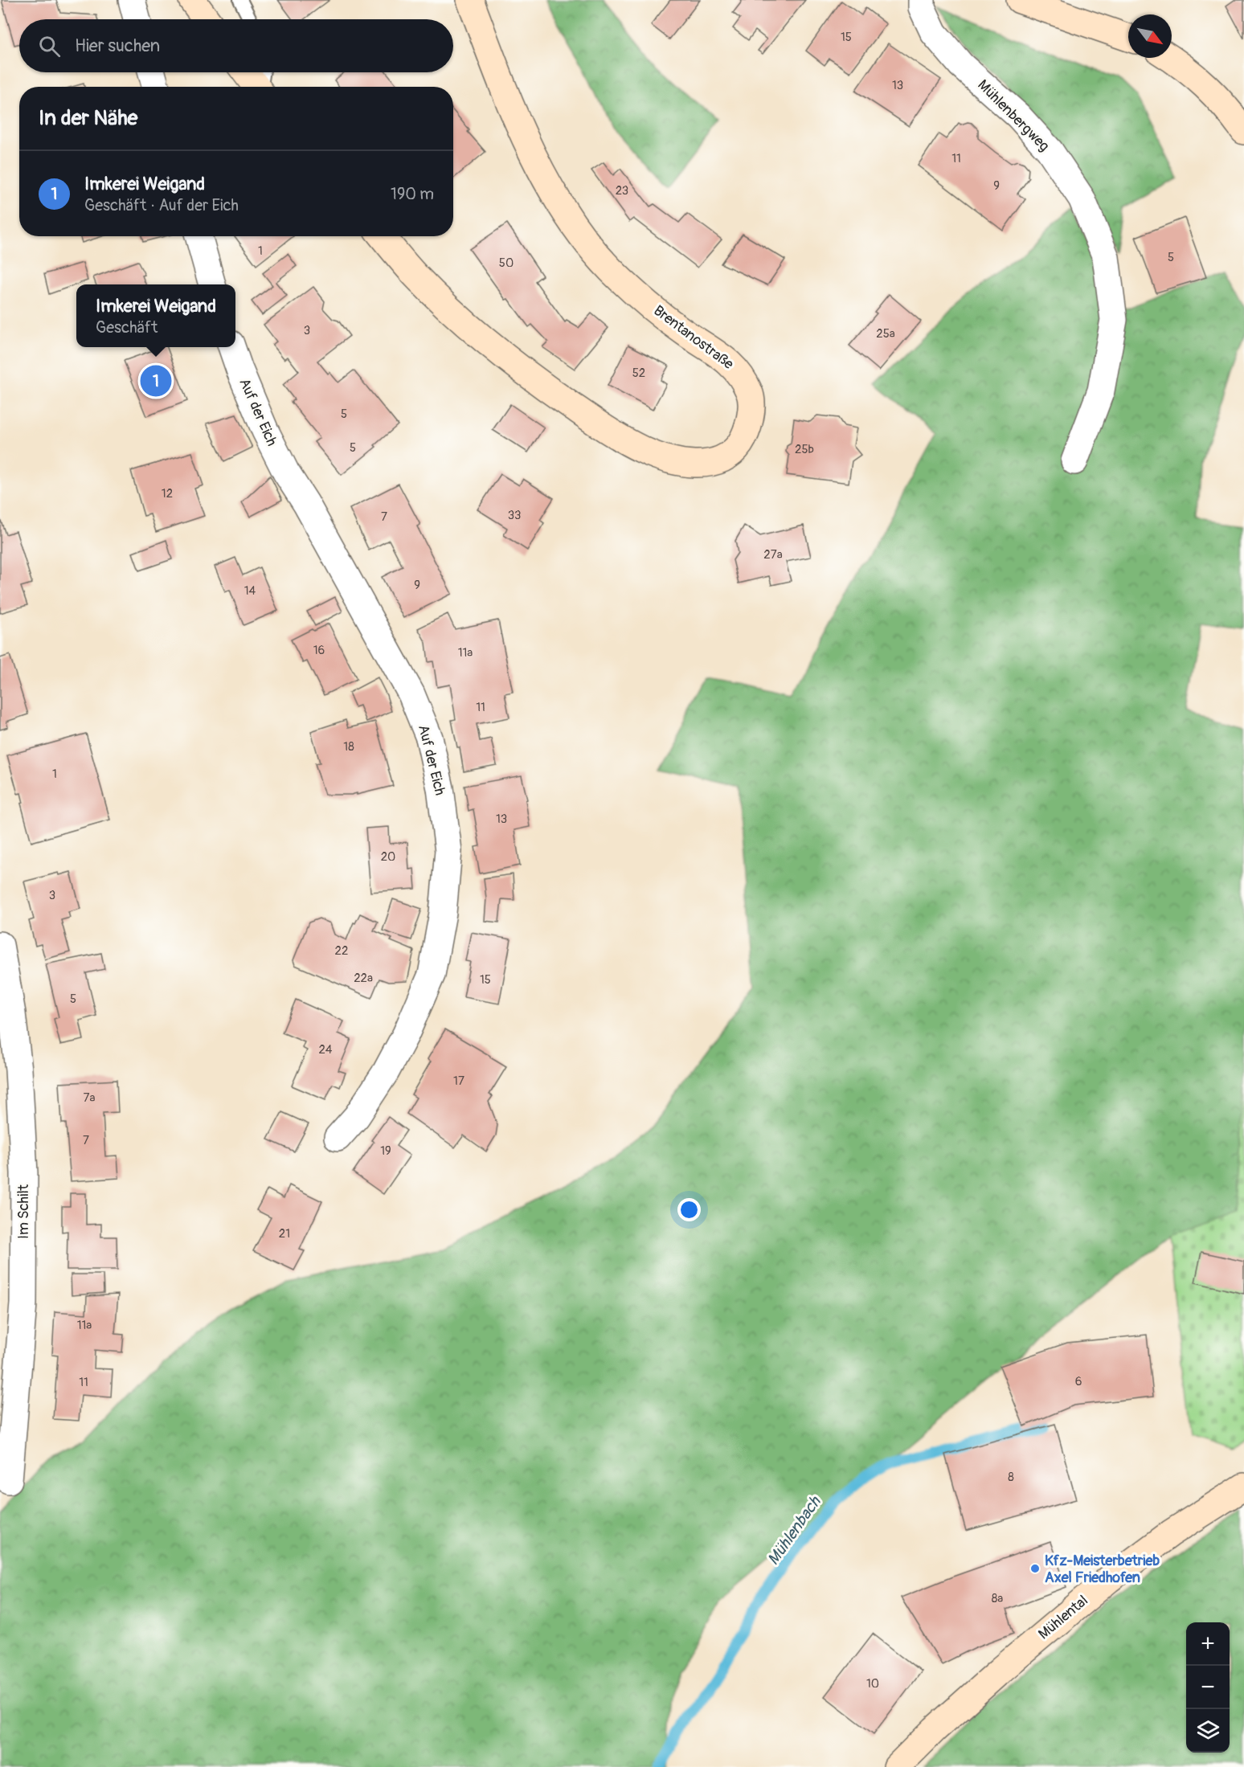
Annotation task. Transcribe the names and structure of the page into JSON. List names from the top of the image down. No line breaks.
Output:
{"streets":{"street":["Mühlenbergweg","Brentanostraße","Auf der Eich","Im Schilt","Mühlental"]},"water":["Mühlenbach"],"places":["Kfz-Meisterbetrieb Axel Friedhofen"],"house_numbers":["15","13","11","9","23","1","5","50","3","25a","52","5","5","25b","12","33","7","27a","9","14","16","11a","11","18","1","13","20","3","22","22a","15","5","24","17","7a","7","19","21","11a","6","11","8","8a","10"],"north":"bottom right","page":{"search":"Hier suchen","heading":"In der Nähe","list":[{"mark":"1","name":"Imkerei Weigand","note":"Geschäft · Auf der Eich","value":"190 m"}],"popup":["Imkerei Weigand","Geschäft"],"pins":"1","map_buttons":["+","−"]}}
